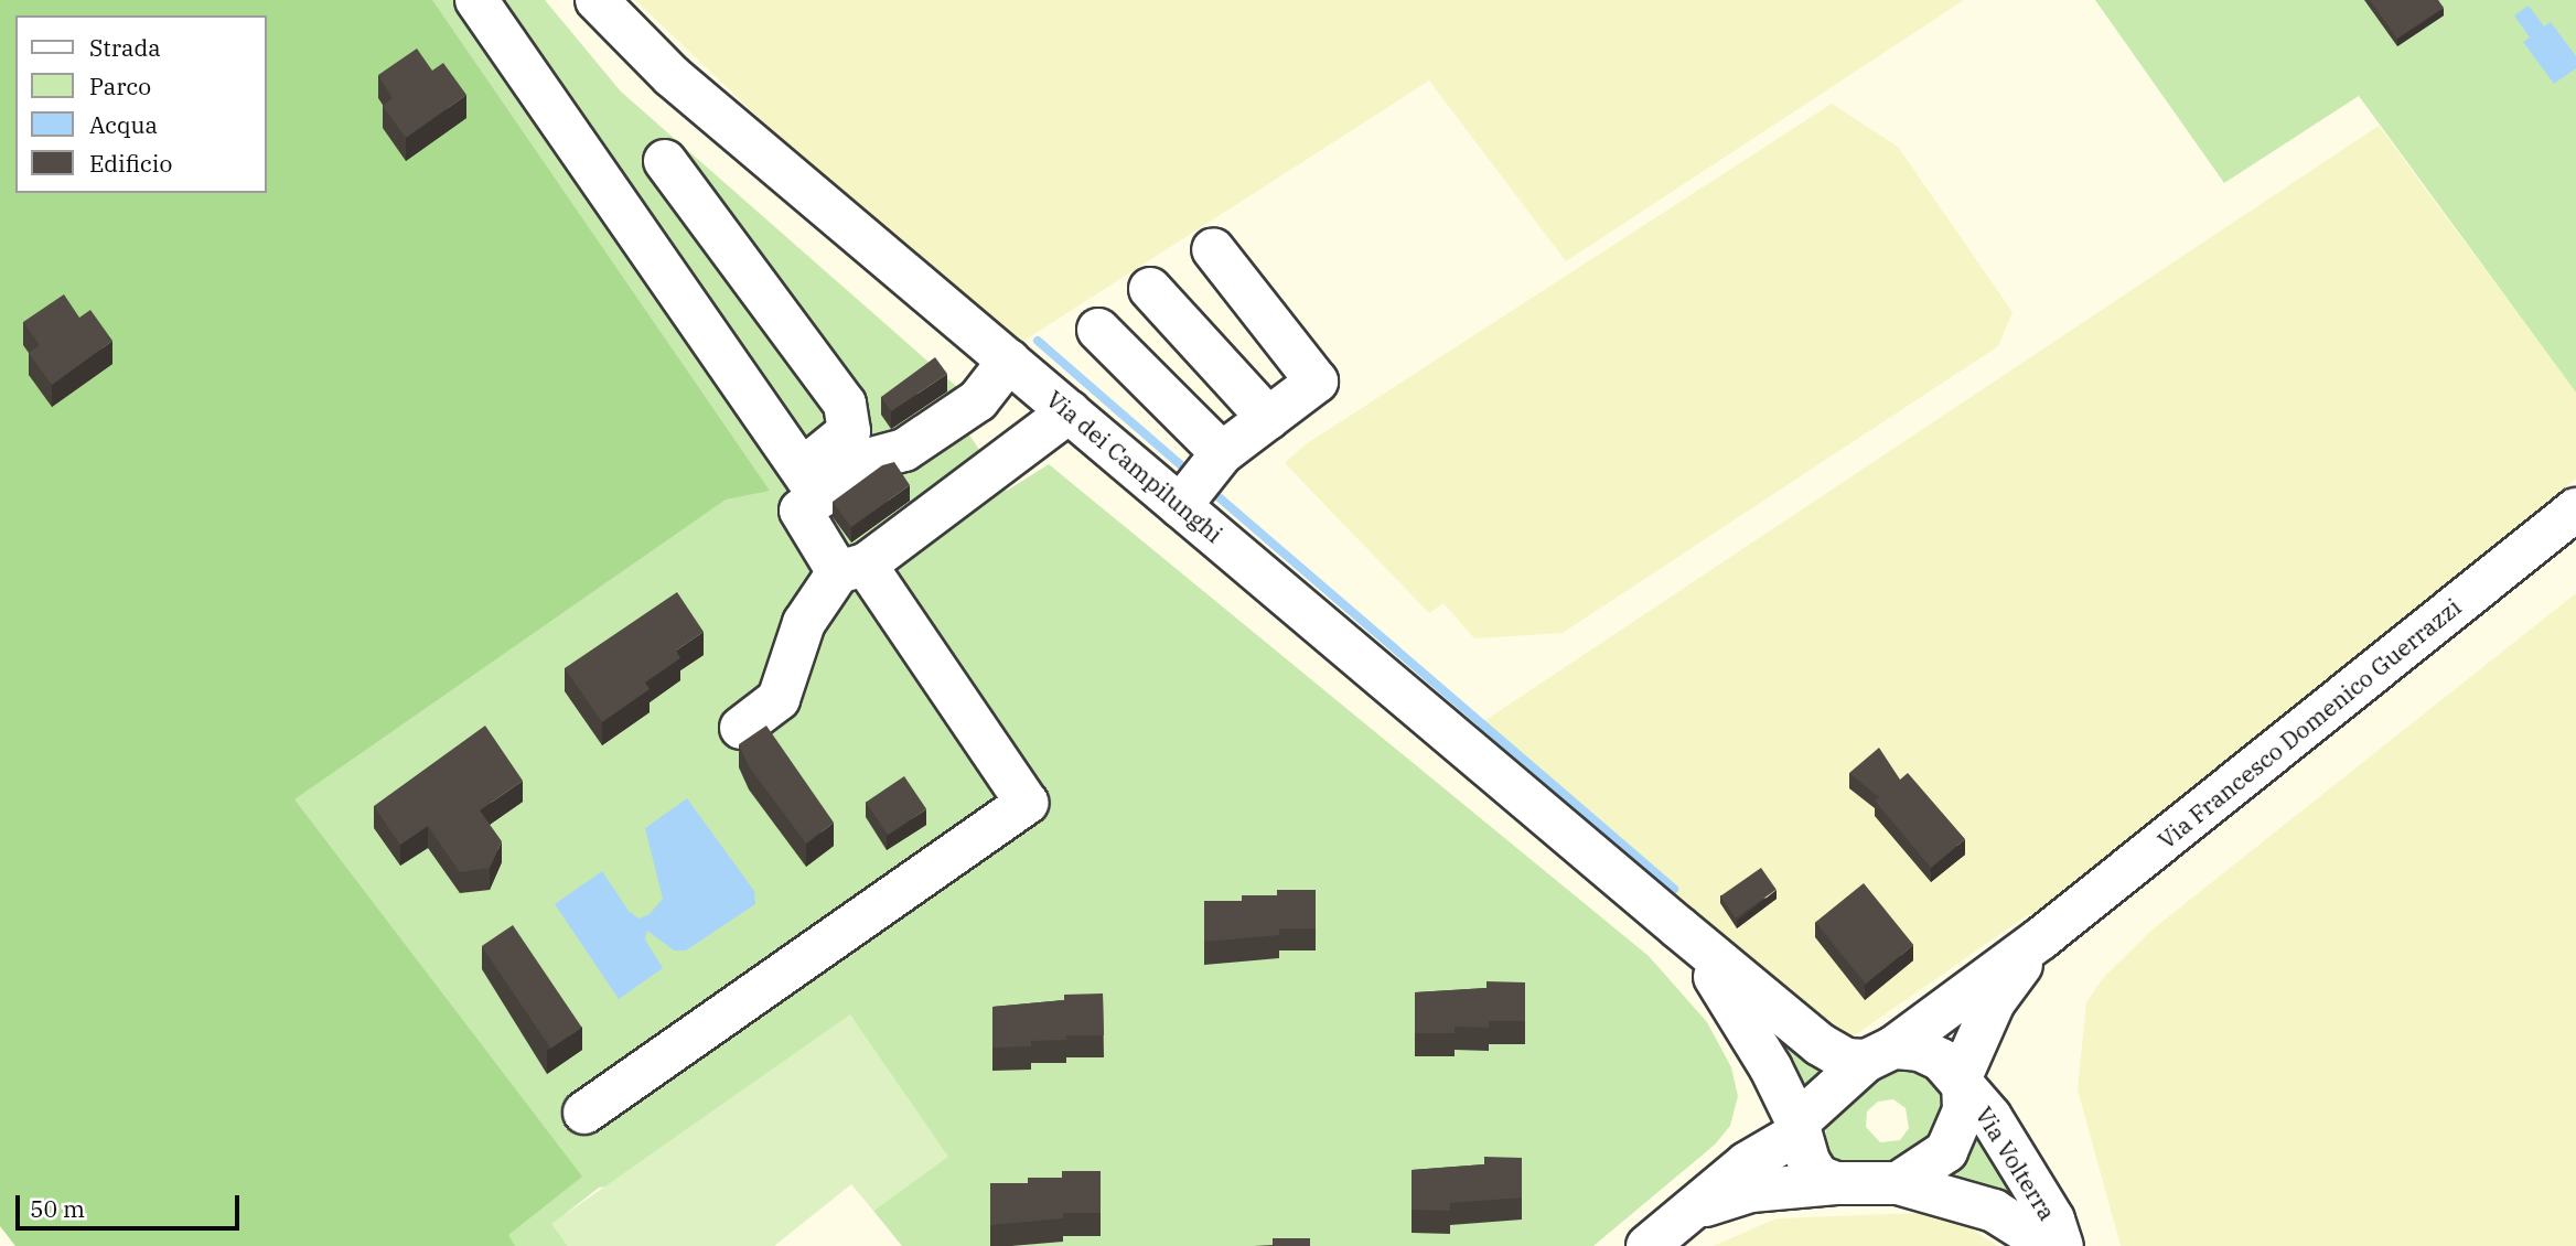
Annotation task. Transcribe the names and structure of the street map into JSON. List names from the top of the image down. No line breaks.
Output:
{"streets":{"street":["Via dei Campilunghi","Via Francesco Domenico Guerrazzi","Via Volterra"]},"crossings":[["Via dei Campilunghi","Via Francesco Domenico Guerrazzi"],["Via dei Campilunghi","Via Volterra"],["Via Francesco Domenico Guerrazzi","Via Volterra"]],"legend":["Strada","Parco","Acqua","Edificio"],"scale_bar":"50 m"}
